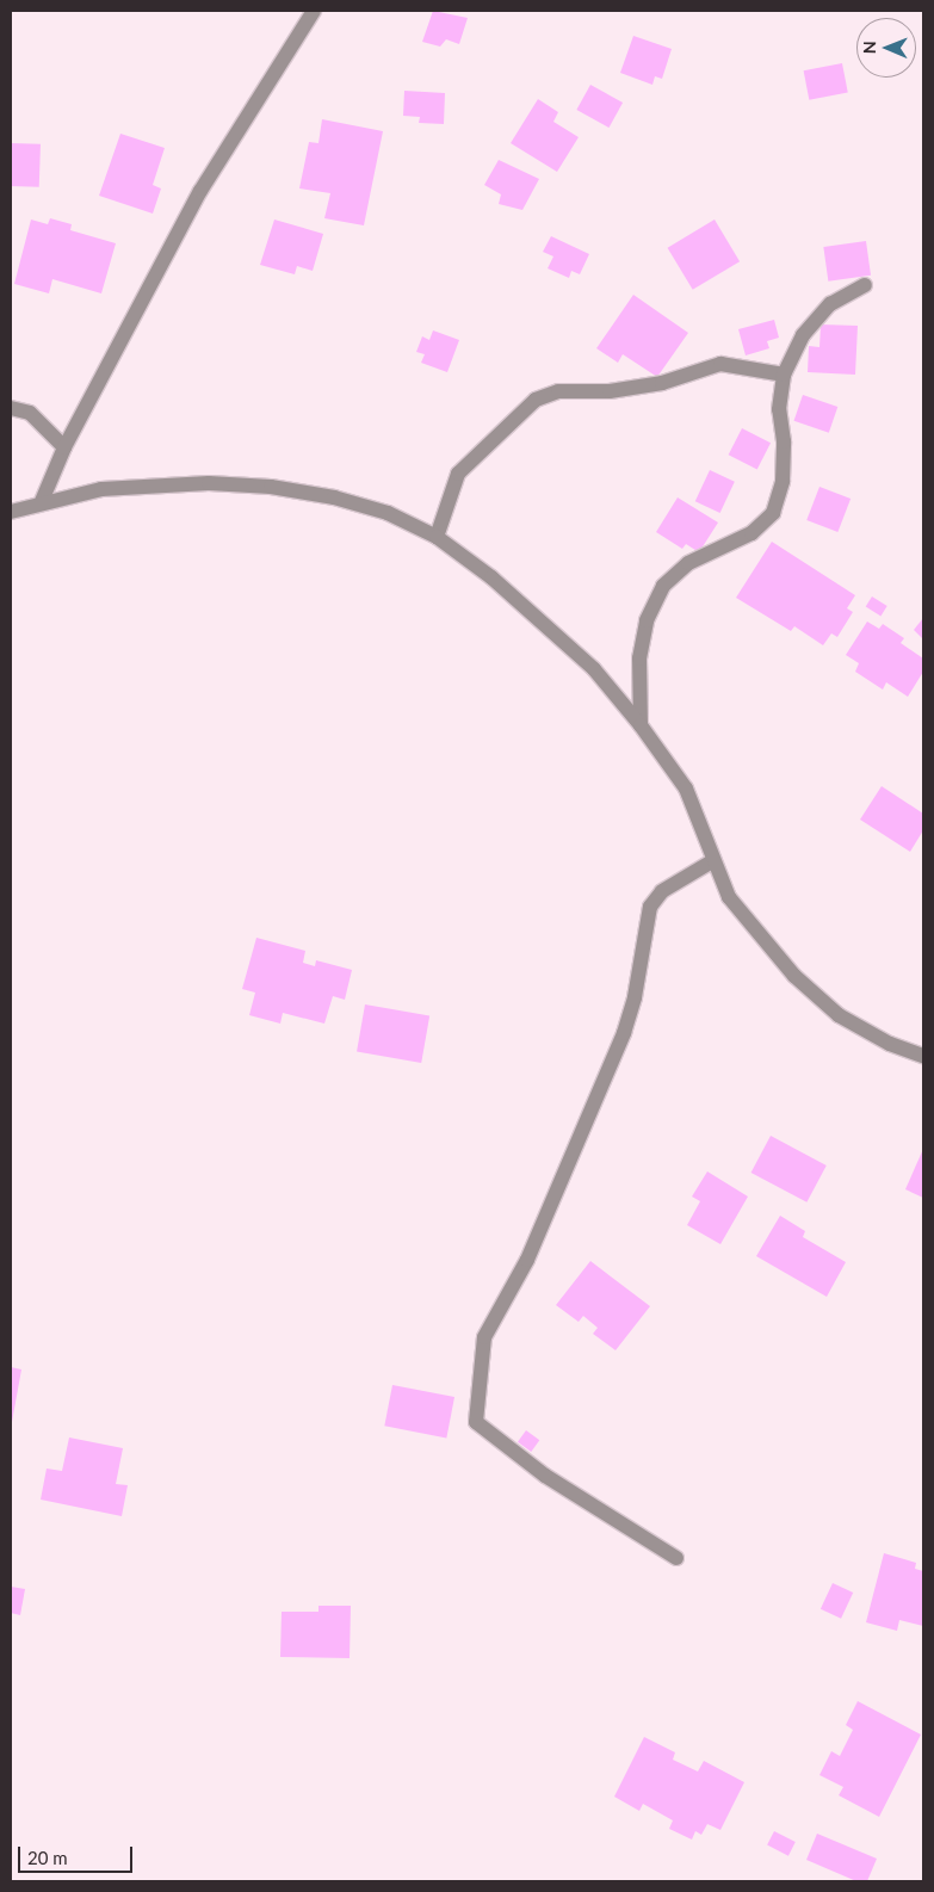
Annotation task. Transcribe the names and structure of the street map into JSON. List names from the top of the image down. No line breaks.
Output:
{"scale_bar":"20 m","north":"left"}
